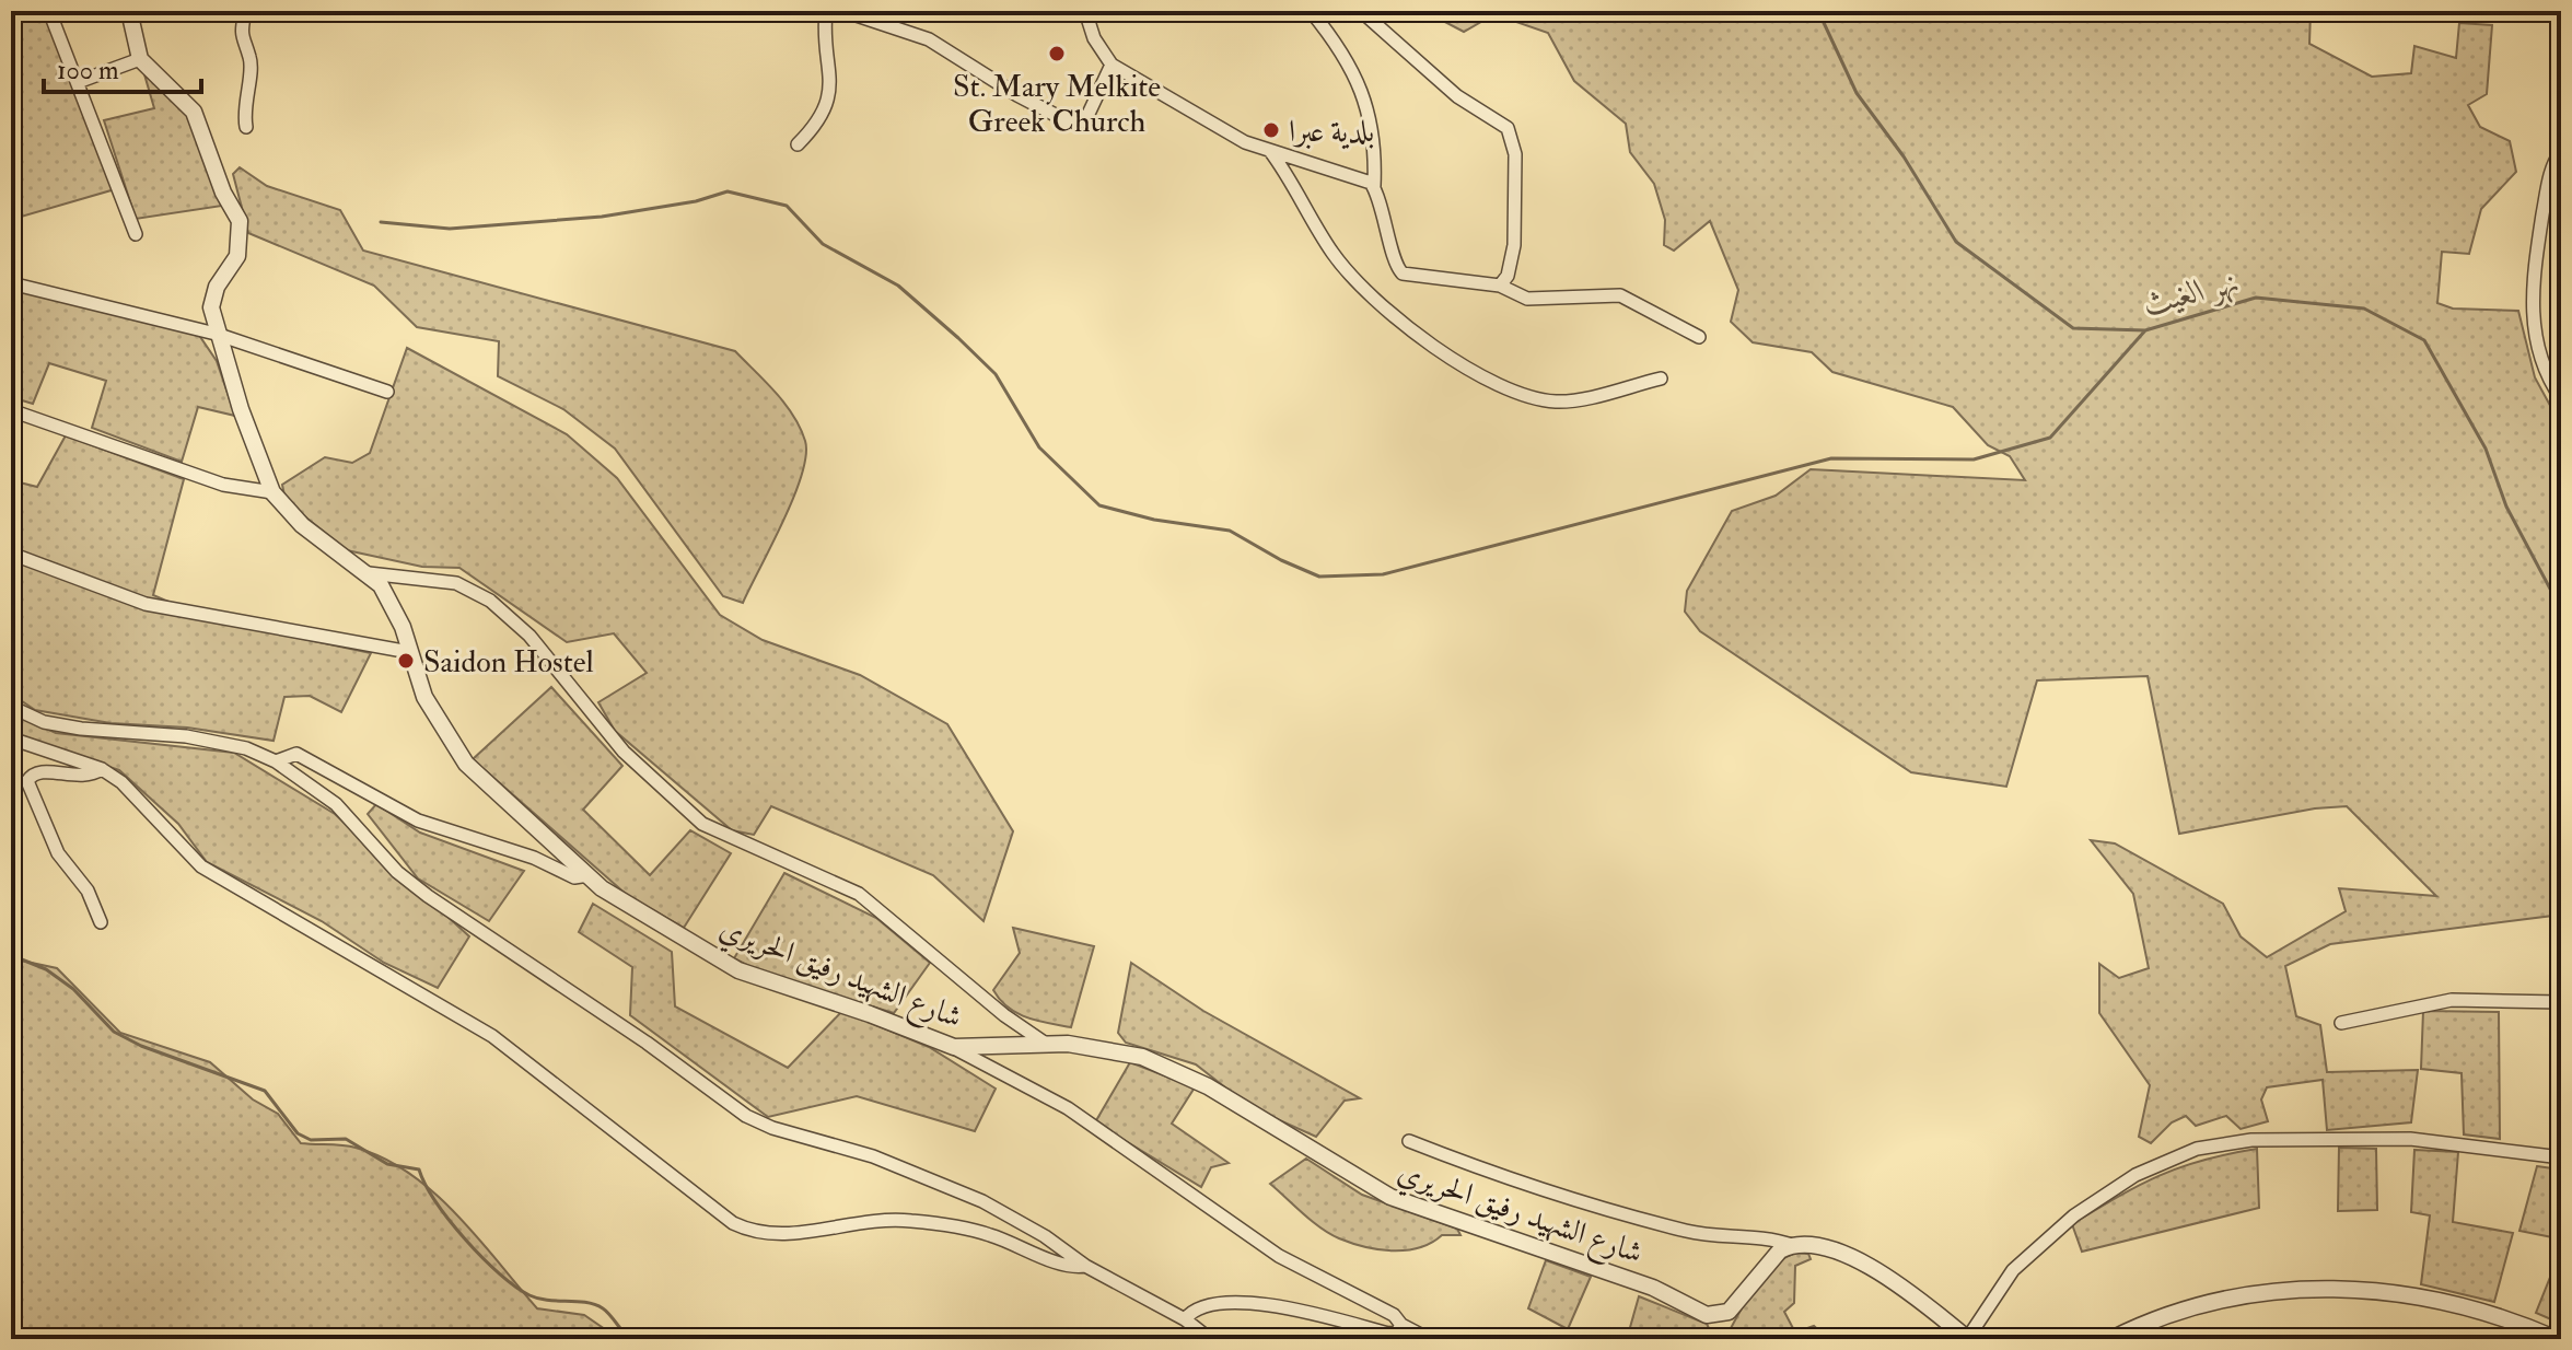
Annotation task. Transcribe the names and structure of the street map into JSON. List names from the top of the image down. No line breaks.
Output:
{"streets":{"street":["شارع الشهيد رفيق الحريري"]},"water":["نهر الغيث"],"places":["St. Mary Melkite Greek Church","بلدية عبرا","Saidon Hostel"],"scale_bar":"100 m"}
